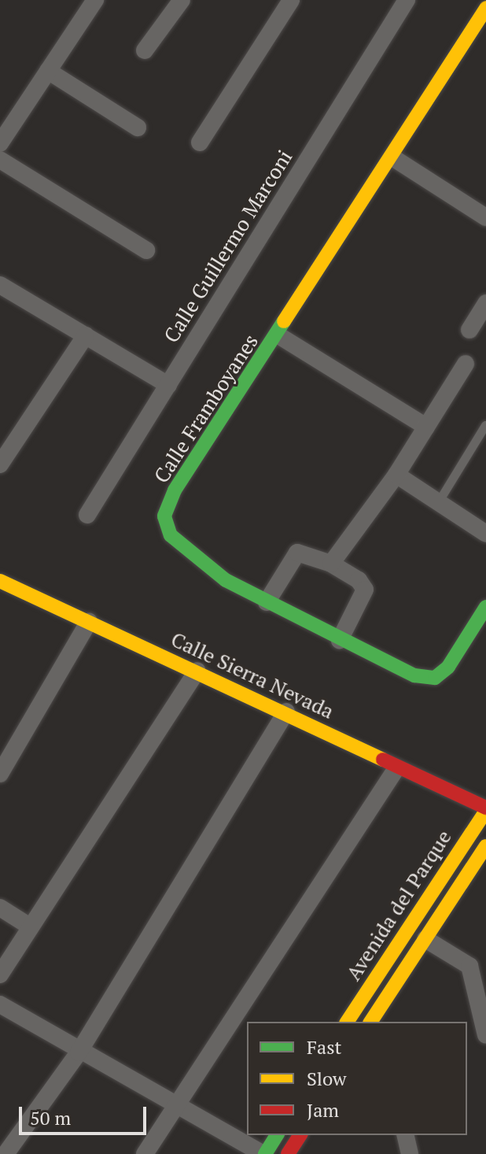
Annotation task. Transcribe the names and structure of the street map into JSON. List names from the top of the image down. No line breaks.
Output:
{"streets":{"street":["Calle Guillermo Marconi","Calle Framboyanes","Calle Sierra Nevada","Avenida del Parque"]},"crossings":[["Calle Sierra Nevada","Avenida del Parque"]],"legend":["Fast","Slow","Jam"],"scale_bar":"50 m"}
